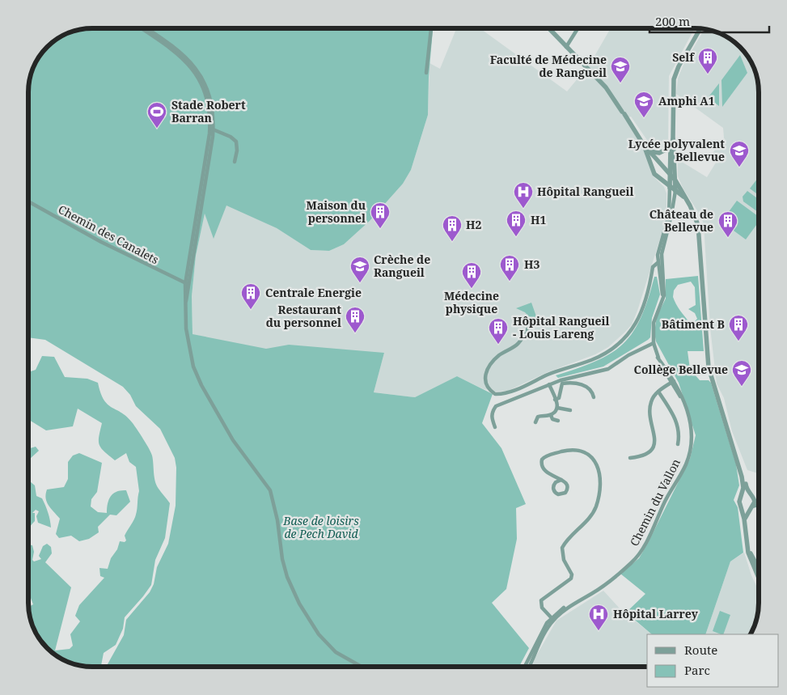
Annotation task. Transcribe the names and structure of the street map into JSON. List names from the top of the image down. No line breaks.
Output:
{"streets":{"street":["Chemin des Canalets","Chemin du Vallon"]},"parks":["Base de loisirs de Pech David"],"places":{"building":["Self","Maison du personnel","H1","Château de Bellevue","H2","H3","Médecine physique","Centrale Energie","Restaurant du personnel","Bâtiment B","Hôpital Rangueil - Louis Lareng"],"school or university":["Faculté de Médecine de Rangueil","Amphi A1","Lycée polyvalent Bellevue","Crèche de Rangueil","Collège Bellevue"],"sports":["Stade Robert Barran"],"hospital":["Hôpital Rangueil","Hôpital Larrey"]},"legend":["Route","Parc"],"scale_bar":"200 m"}
